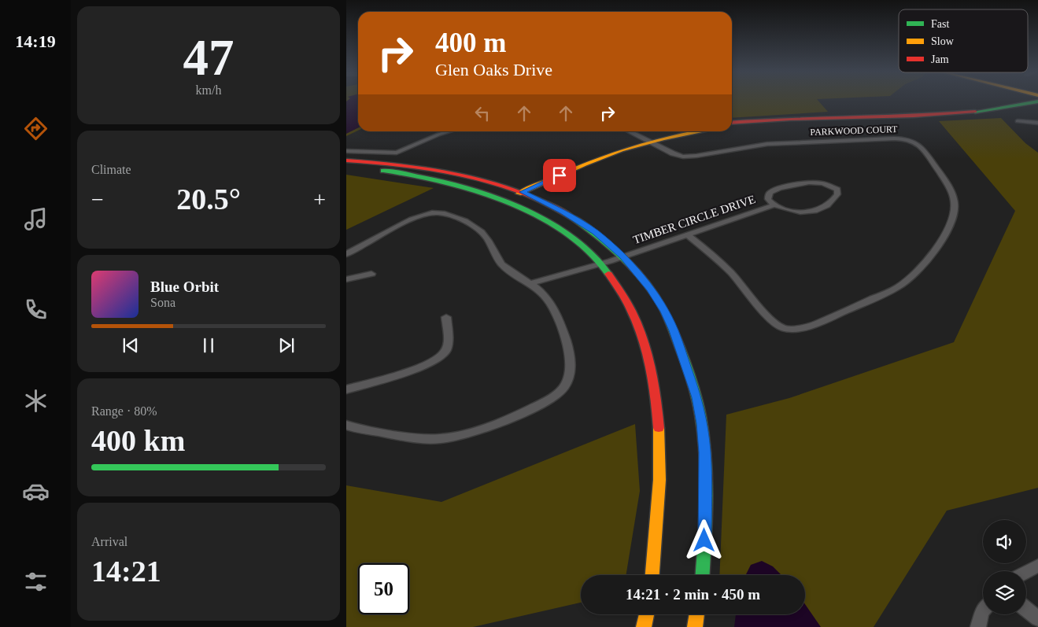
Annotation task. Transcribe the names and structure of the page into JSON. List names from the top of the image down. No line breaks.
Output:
{"streets":{"street":["PARKWOOD COURT","TIMBER CIRCLE DRIVE"]},"crossings":[["PARKWOOD COURT","TIMBER CIRCLE DRIVE"]],"legend":["Fast","Slow","Jam"],"page":{"tabs":"14:19","tile":[["47","km/h"],"Climate",["Range · 80%","400 km"],["Arrival","14:21"]],"turn":["400 m","Glen Oaks Drive"],"heat":["−","20.5°","+"],"song":["Blue Orbit","Sona"],"limit":"50","trip":"14:21 · 2 min · 450 m"}}
